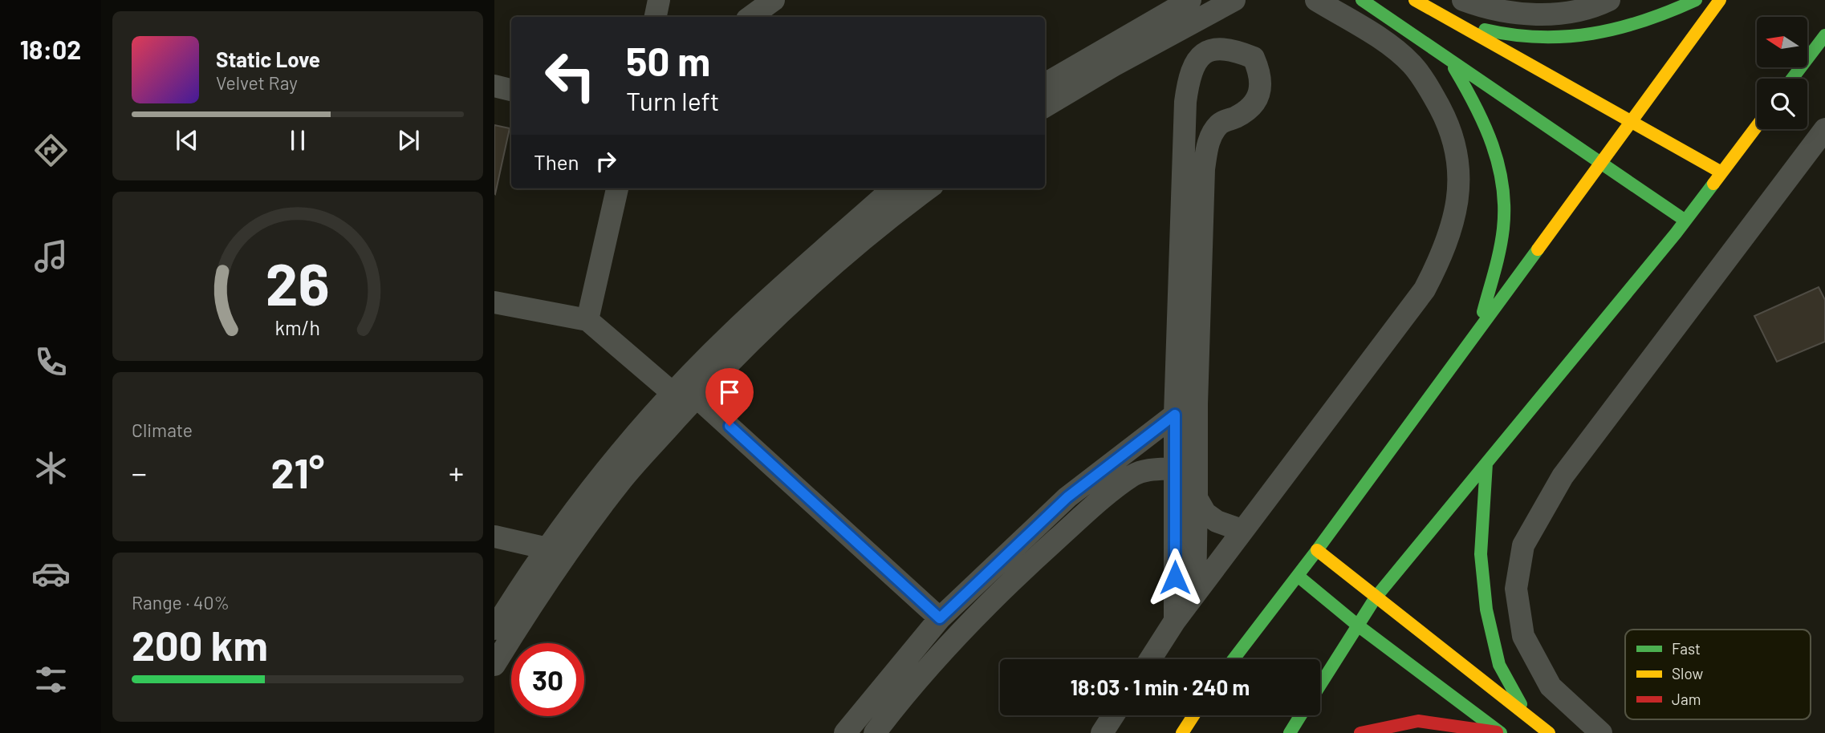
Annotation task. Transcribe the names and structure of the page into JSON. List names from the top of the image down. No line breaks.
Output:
{"legend":["Fast","Slow","Jam"],"north":"left","page":{"tabs":"18:02","turn":["50 m","Turn left"],"song":["Static Love","Velvet Ray"],"then":"Then","tile":["Climate",["Range · 40%","200 km"]],"heat":["−","21°","+"],"limit":"30","trip":"18:03 · 1 min · 240 m","gauge":["26","km/h"]}}
